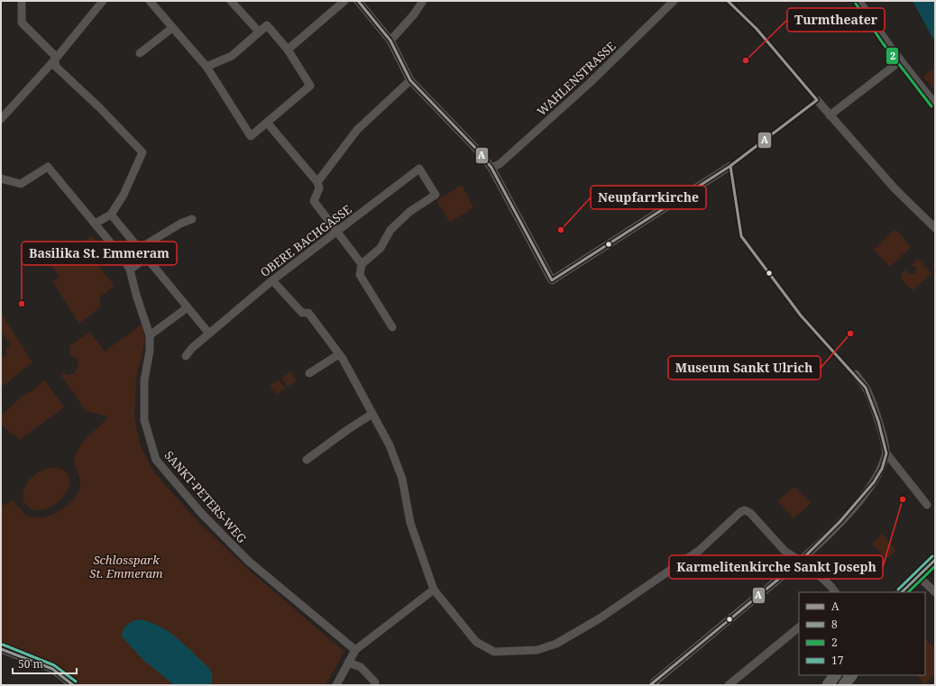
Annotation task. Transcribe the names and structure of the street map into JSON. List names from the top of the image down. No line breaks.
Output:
{"streets":{"street":["WAHLENSTRASSE","OBERE BACHGASSE","SANKT-PETERS-WEG"]},"parks":["Schlosspark St. Emmeram"],"places":["Turmtheater","Neupfarrkirche","Basilika St. Emmeram","Museum Sankt Ulrich","Karmelitenkirche Sankt Joseph"],"lines":["transit line A","transit line 2","transit line 17","transit line 8"],"legend":["A","8","2","17"],"scale_bar":"50 m"}
